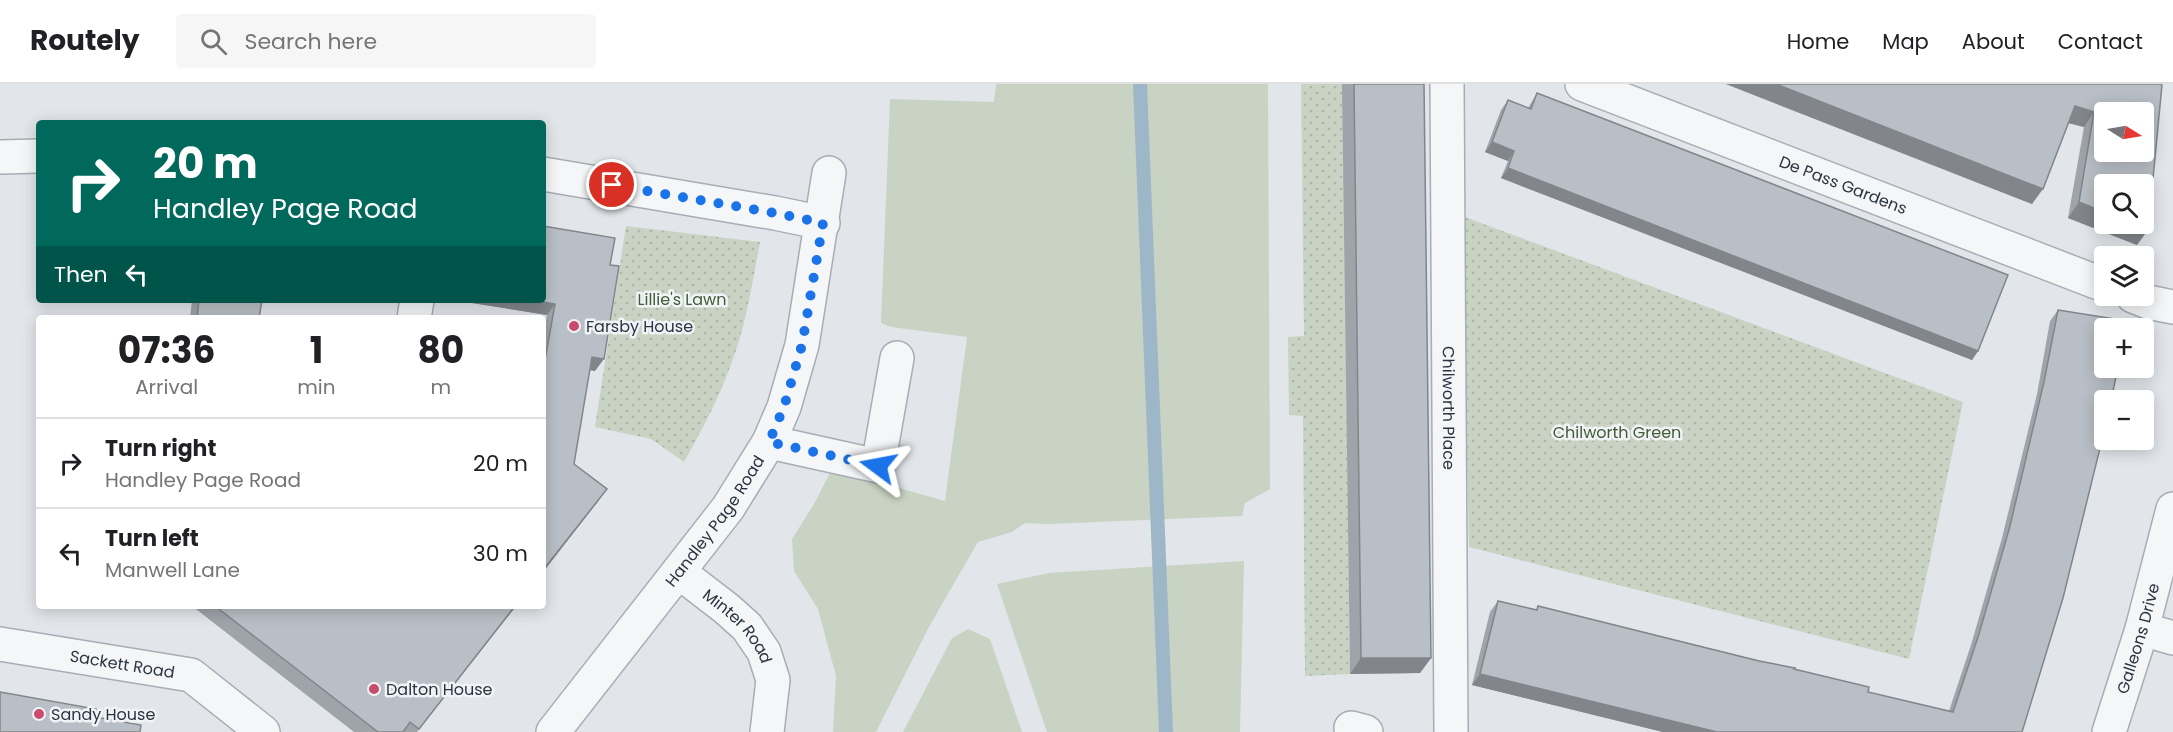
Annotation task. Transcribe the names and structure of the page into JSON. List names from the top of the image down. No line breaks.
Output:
{"streets":{"street":["De Pass Gardens","Chilworth Place","Handley Page Road","Minter Road","Galleons Drive","Sackett Road"]},"crossings":[["Handley Page Road","Minter Road"]],"parks":["Lillie's Lawn","Chilworth Green"],"places":["Farsby House","Dalton House","Sandy House"],"north":"right","page":{"header":"Routely","search":"Search here","nav":["Home","Map","About","Contact"],"map_buttons":["+","−"],"turn":["20 m","Handley Page Road"],"then":"Then","eta":["07:36","Arrival","1","min","80","m"],"list":[{"name":"Turn right","note":"Handley Page Road","value":"20 m"},{"name":"Turn left","note":"Manwell Lane","value":"30 m"}]}}
